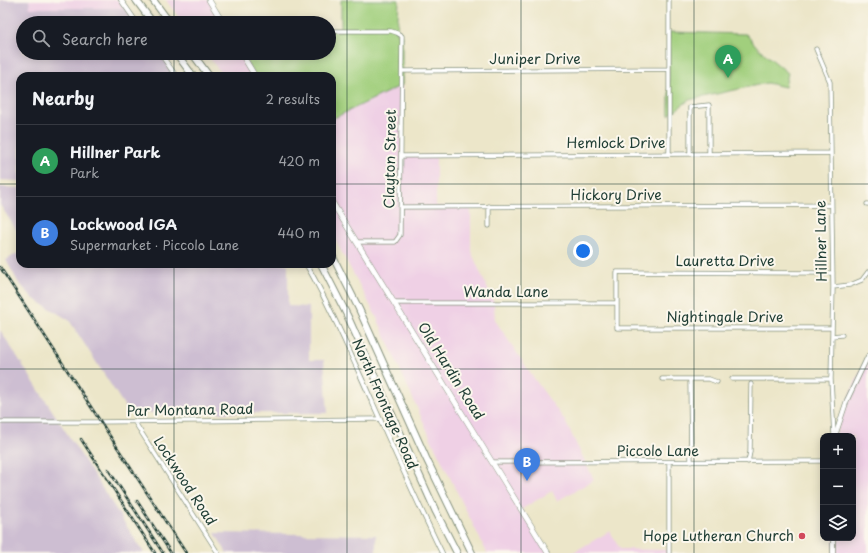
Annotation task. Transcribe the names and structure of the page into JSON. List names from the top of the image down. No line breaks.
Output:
{"streets":{"main road":["Old Hardin Road"],"street":["Juniper Drive","Hemlock Drive","Clayton Street","Hickory Drive","Hillner Lane","Lauretta Drive","Wanda Lane","Nightingale Drive","North Frontage Road","Par Montana Road","Piccolo Lane","Lockwood Road"]},"crossings":[["Juniper Drive","Clayton Street"],["Hemlock Drive","Clayton Street"],["Hemlock Drive","Hillner Lane"],["Clayton Street","Hickory Drive"],["Clayton Street","Old Hardin Road"],["Hickory Drive","Hillner Lane"],["Hillner Lane","Lauretta Drive"],["Hillner Lane","Nightingale Drive"],["Lauretta Drive","Wanda Lane"],["Lauretta Drive","Nightingale Drive"],["Wanda Lane","Nightingale Drive"],["Wanda Lane","Old Hardin Road"],["Old Hardin Road","Piccolo Lane"],["North Frontage Road","Par Montana Road"],["Par Montana Road","Lockwood Road"]],"places":["Hope Lutheran Church"],"page":{"search":"Search here","pins":["A","B"],"heading":["Nearby","2 results"],"list":[{"mark":"A","name":"Hillner Park","note":"Park","value":"420 m"},{"mark":"B","name":"Lockwood IGA","note":"Supermarket · Piccolo Lane","value":"440 m"}],"map_buttons":["+","−"]}}
